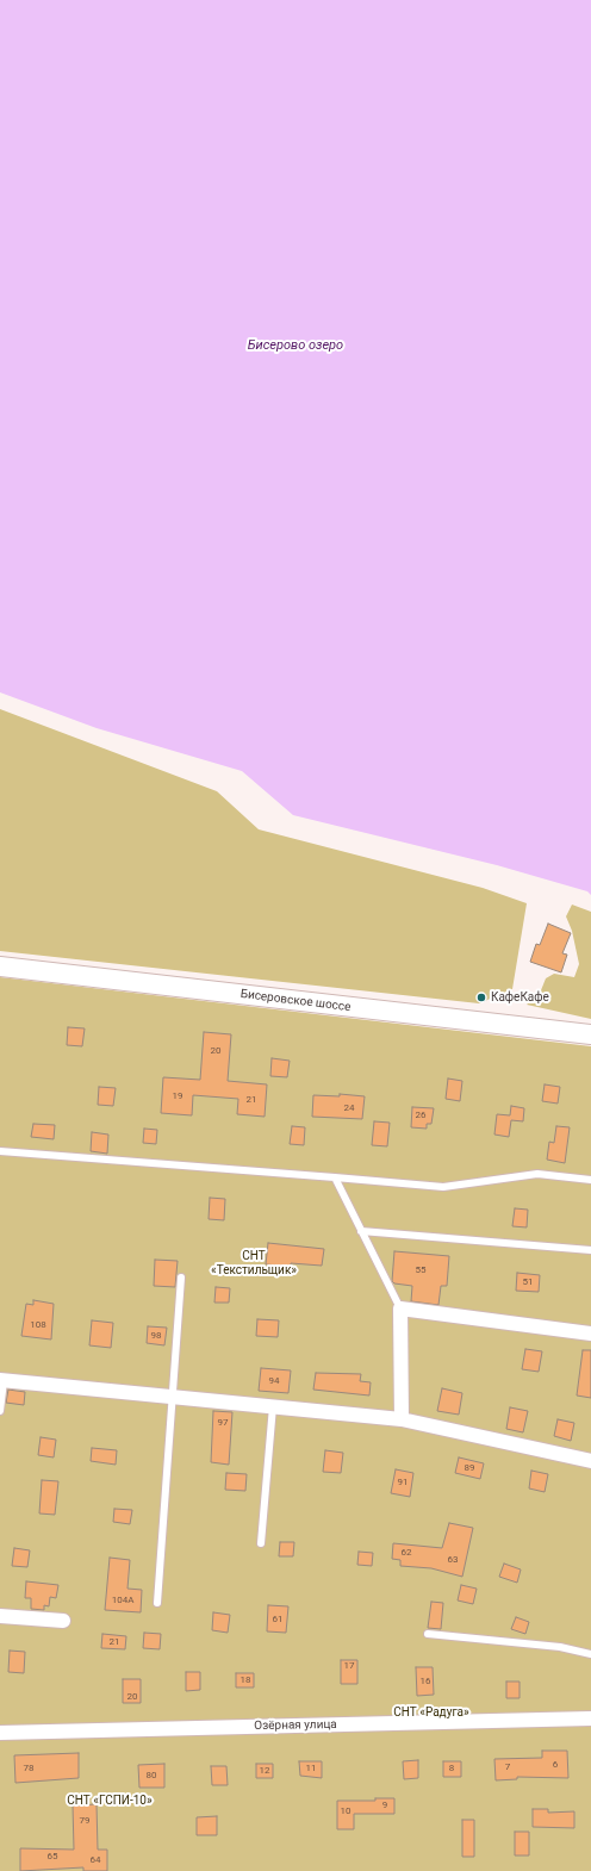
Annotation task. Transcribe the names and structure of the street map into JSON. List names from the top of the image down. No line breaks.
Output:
{"streets":{"main road":["Бисеровское шоссе"],"street":["Озёрная улица"]},"water":["Бисерово озеро"],"parks":["СНТ «Текстильщик»","СНТ «Радуга»","СНТ «ГСПИ-10»"],"places":["КафеКафе"],"house_numbers":["20","19","21","24","26","55","51","108","98","94","97","89","91","62","63","104А","61","21","17","18","16","20","6","7","78","11","8","12","80","9","10","79","65","64"]}
